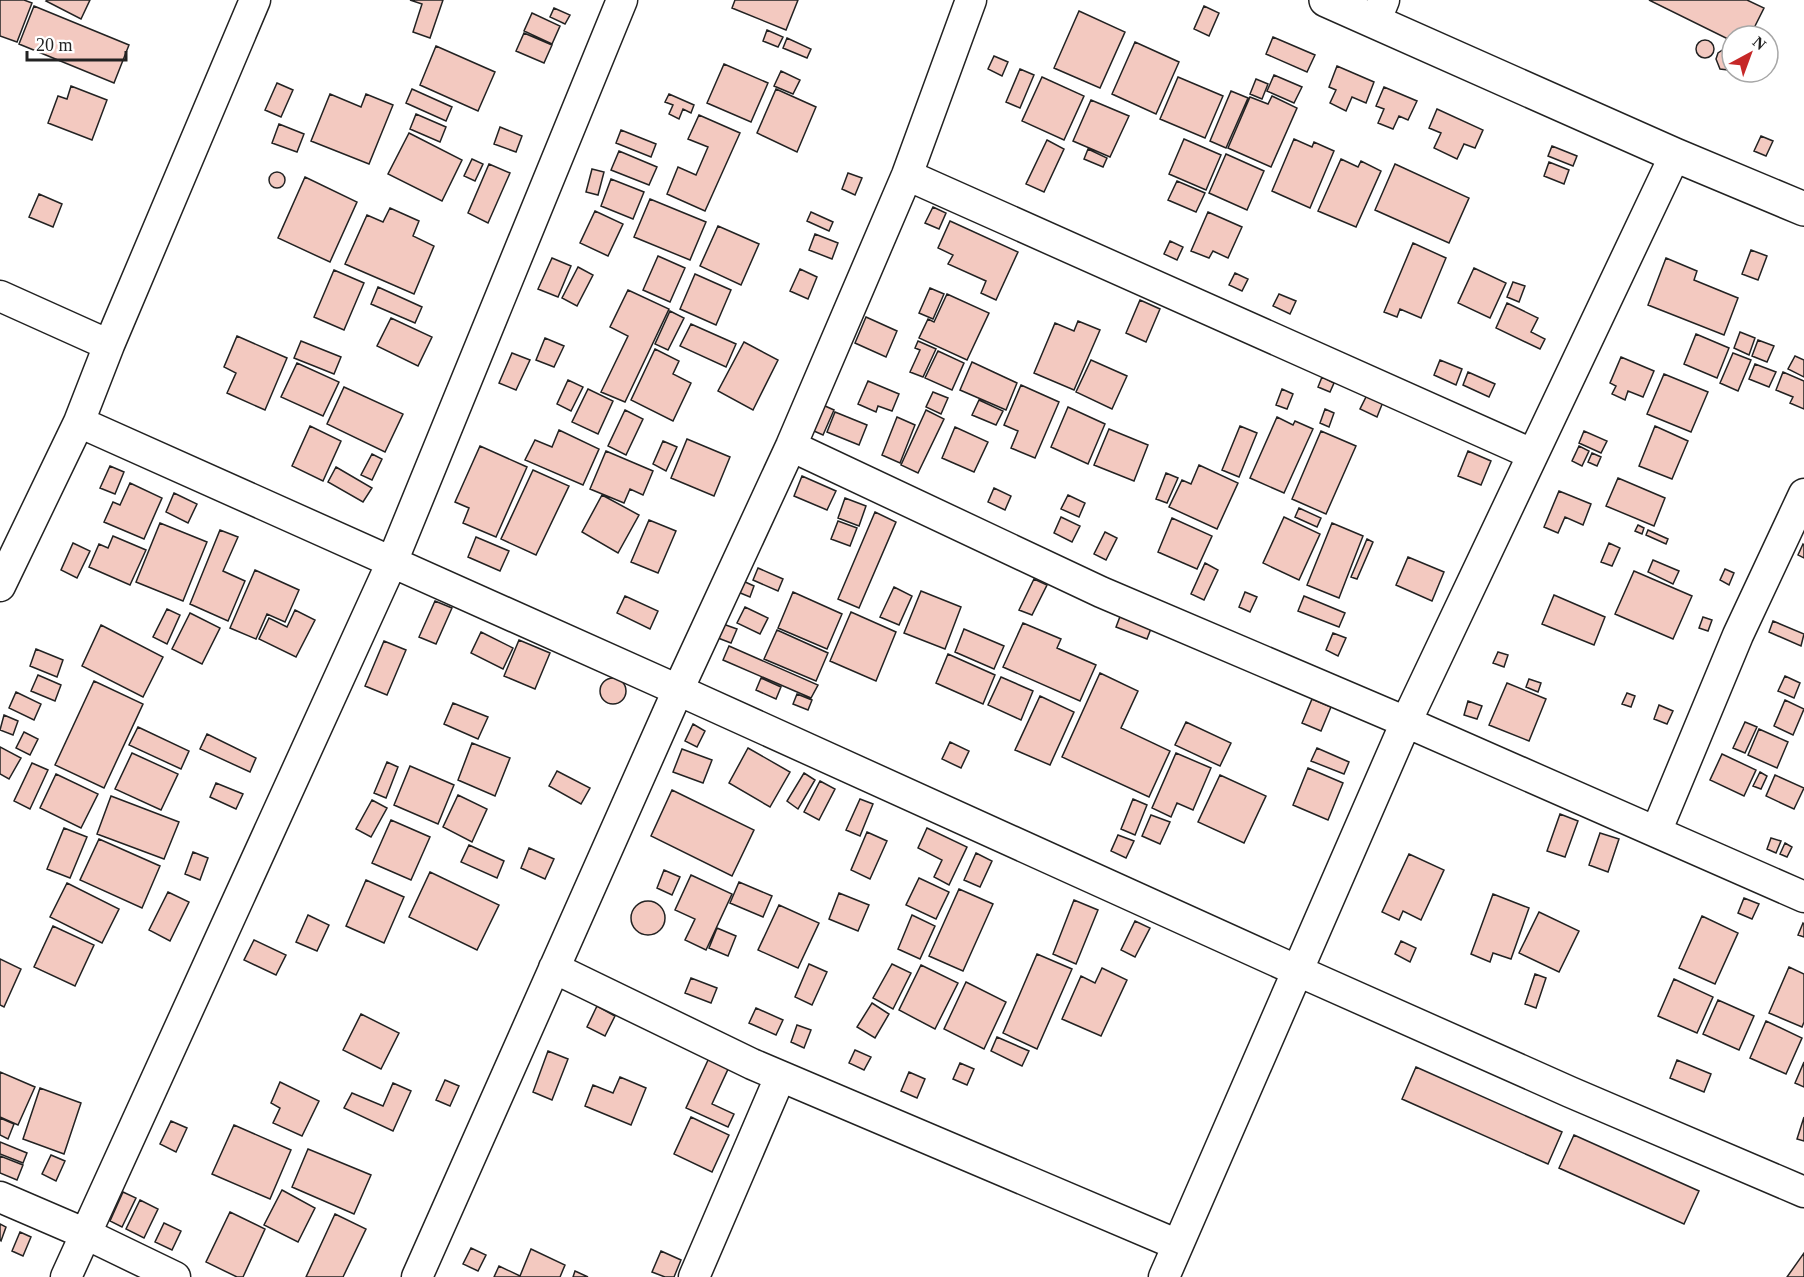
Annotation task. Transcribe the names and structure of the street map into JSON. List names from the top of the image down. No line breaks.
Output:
{"scale_bar":"20 m","north":"top right"}
